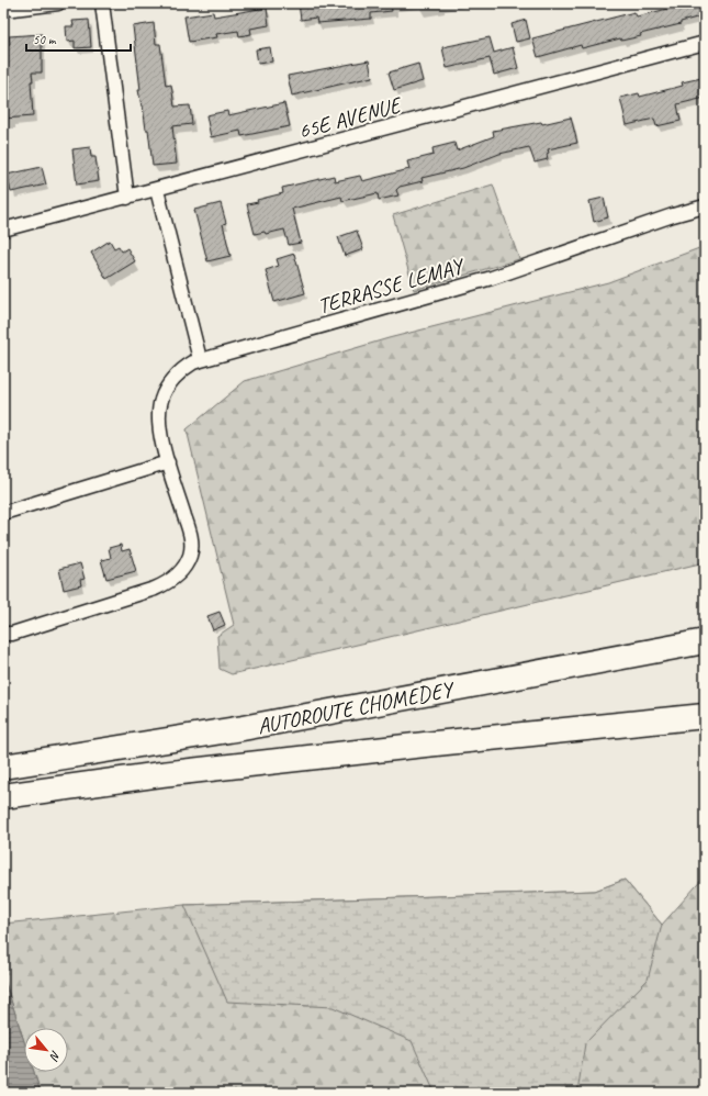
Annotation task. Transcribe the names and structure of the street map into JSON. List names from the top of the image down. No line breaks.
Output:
{"streets":{"highway":["AUTOROUTE CHOMEDEY"],"street":["65E AVENUE","TERRASSE LEMAY"]},"scale_bar":"50 m","north":"bottom right"}
